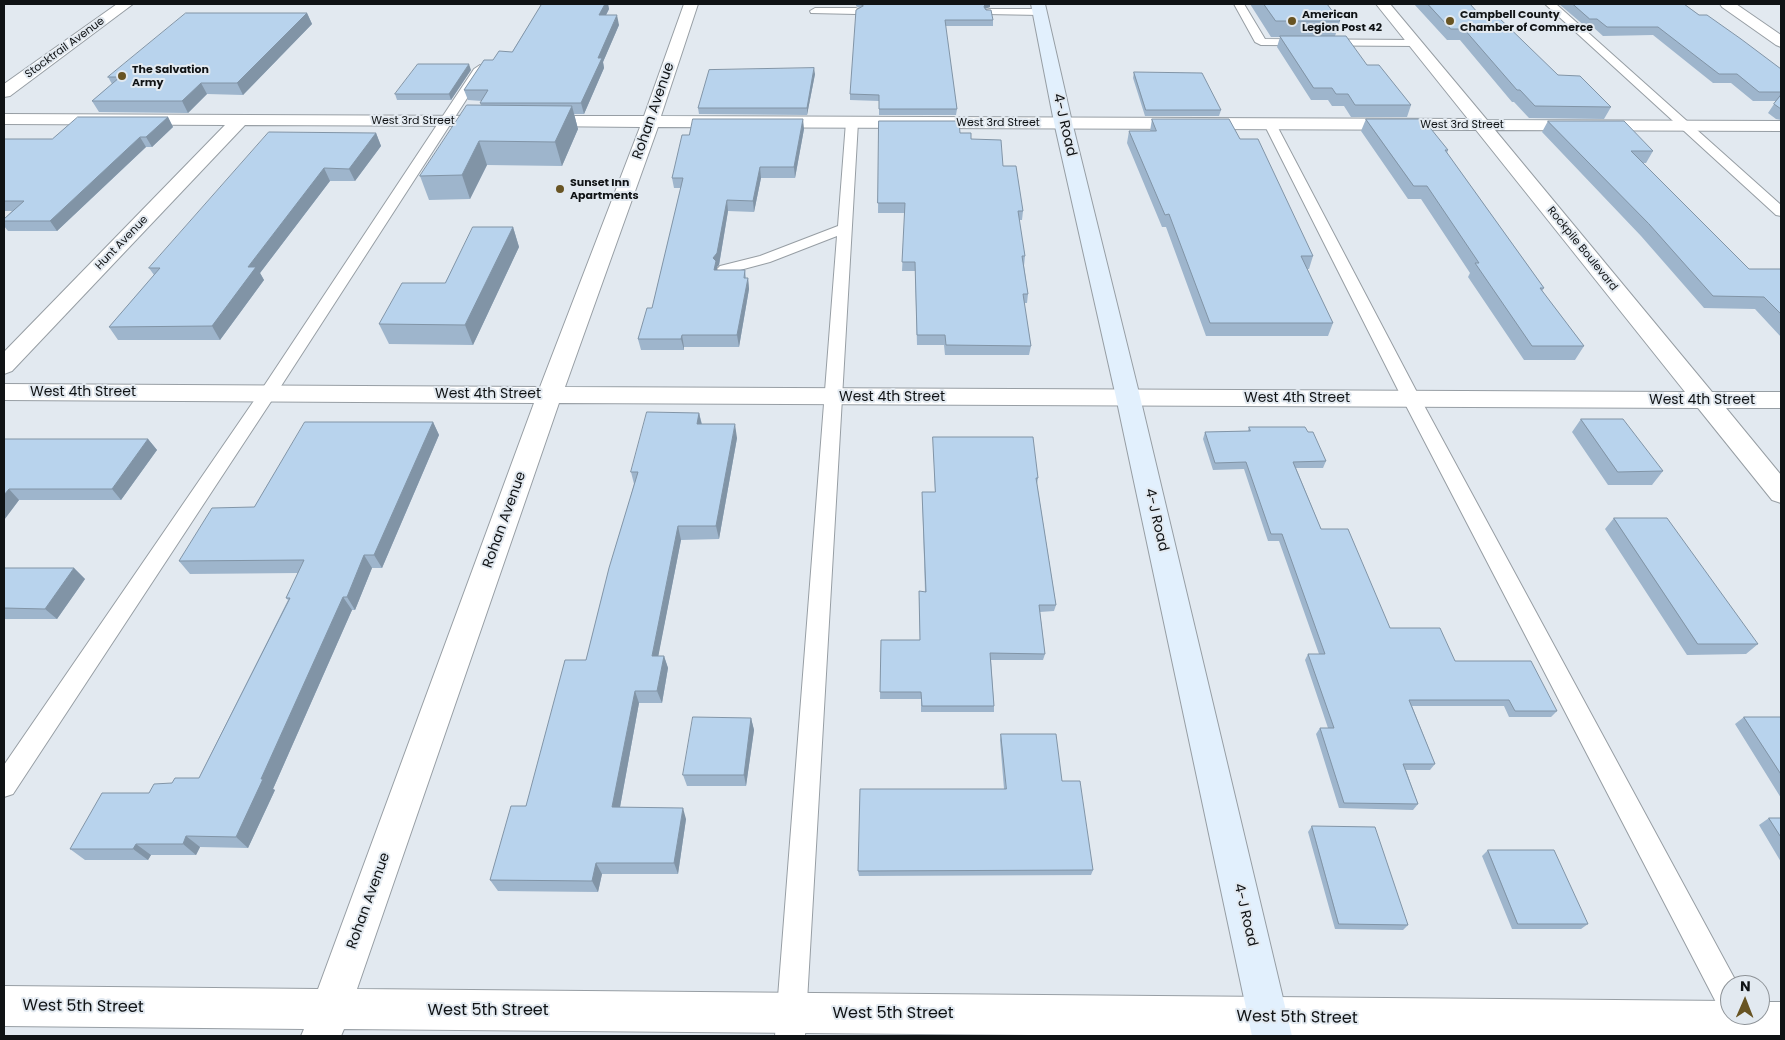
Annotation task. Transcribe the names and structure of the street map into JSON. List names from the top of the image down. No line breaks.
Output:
{"streets":{"main road":["4-J Road"],"street":["Stocktrail Avenue","Rohan Avenue","West 3rd Street","Hunt Avenue","Rockpile Boulevard","West 4th Street","West 5th Street"]},"crossings":[["Rohan Avenue","West 3rd Street"],["Rohan Avenue","West 4th Street"],["Rohan Avenue","West 5th Street"],["West 3rd Street","4-J Road"],["West 3rd Street","Hunt Avenue"],["West 3rd Street","Rockpile Boulevard"],["4-J Road","West 4th Street"],["4-J Road","West 5th Street"],["Rockpile Boulevard","West 4th Street"]],"places":["American Legion Post 42","Campbell County Chamber of Commerce","The Salvation Army","Sunset Inn Apartments"],"north":"top"}
